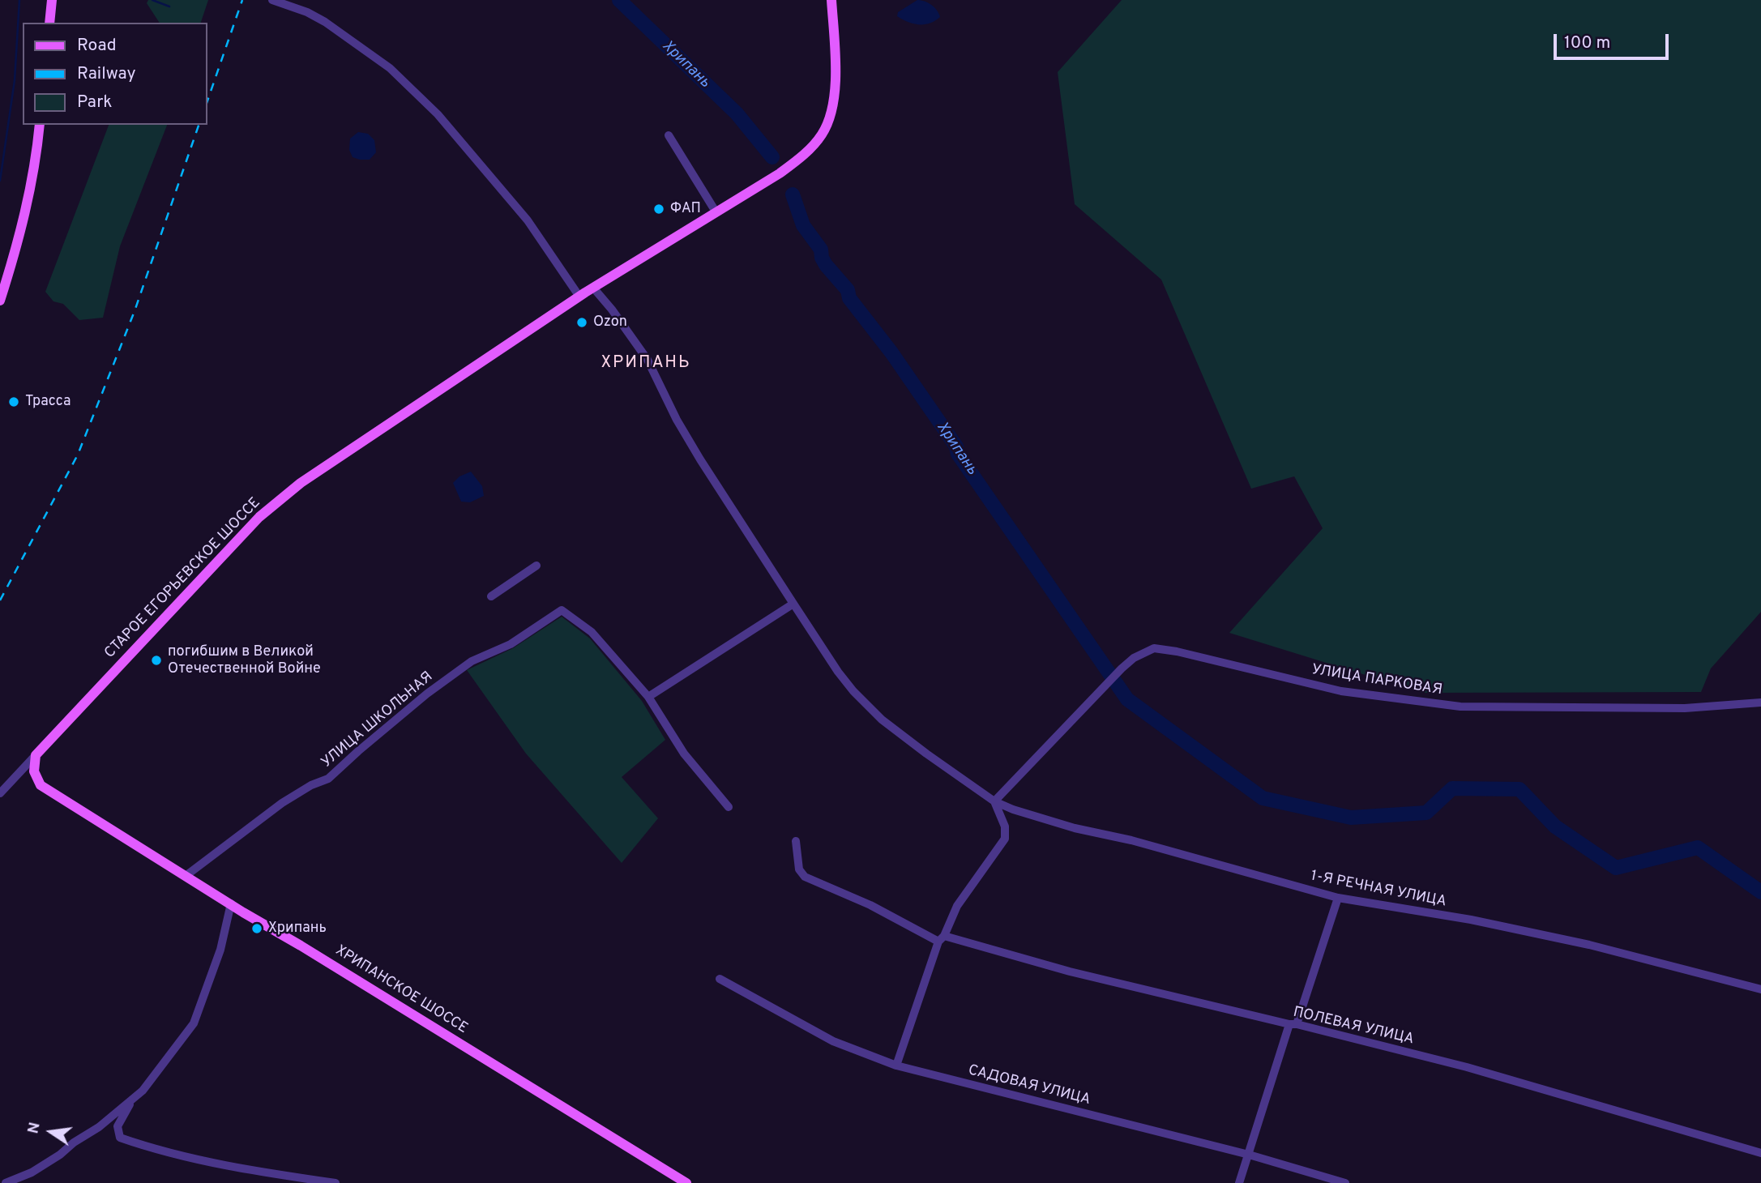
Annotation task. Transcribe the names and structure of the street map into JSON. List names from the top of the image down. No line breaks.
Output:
{"streets":{"main road":["СТАРОЕ ЕГОРЬЕВСКОЕ ШОССЕ","ХРИПАНСКОЕ ШОССЕ"],"street":["УЛИЦА ПАРКОВАЯ","УЛИЦА ШКОЛЬНАЯ","1-Я РЕЧНАЯ УЛИЦА","ПОЛЕВАЯ УЛИЦА","САДОВАЯ УЛИЦА"]},"crossings":[["СТАРОЕ ЕГОРЬЕВСКОЕ ШОССЕ","1-Я РЕЧНАЯ УЛИЦА"],["СТАРОЕ ЕГОРЬЕВСКОЕ ШОССЕ","ХРИПАНСКОЕ ШОССЕ"],["УЛИЦА ПАРКОВАЯ","1-Я РЕЧНАЯ УЛИЦА"],["УЛИЦА ШКОЛЬНАЯ","ХРИПАНСКОЕ ШОССЕ"]],"districts":["ХРИПАНЬ"],"water":["Хрипань"],"places":["ФАП","Ozon","Трасса","погибшим в Великой Отечественной Войне","Хрипань"],"legend":["Road","Railway","Park"],"scale_bar":"100 m","north":"left"}
